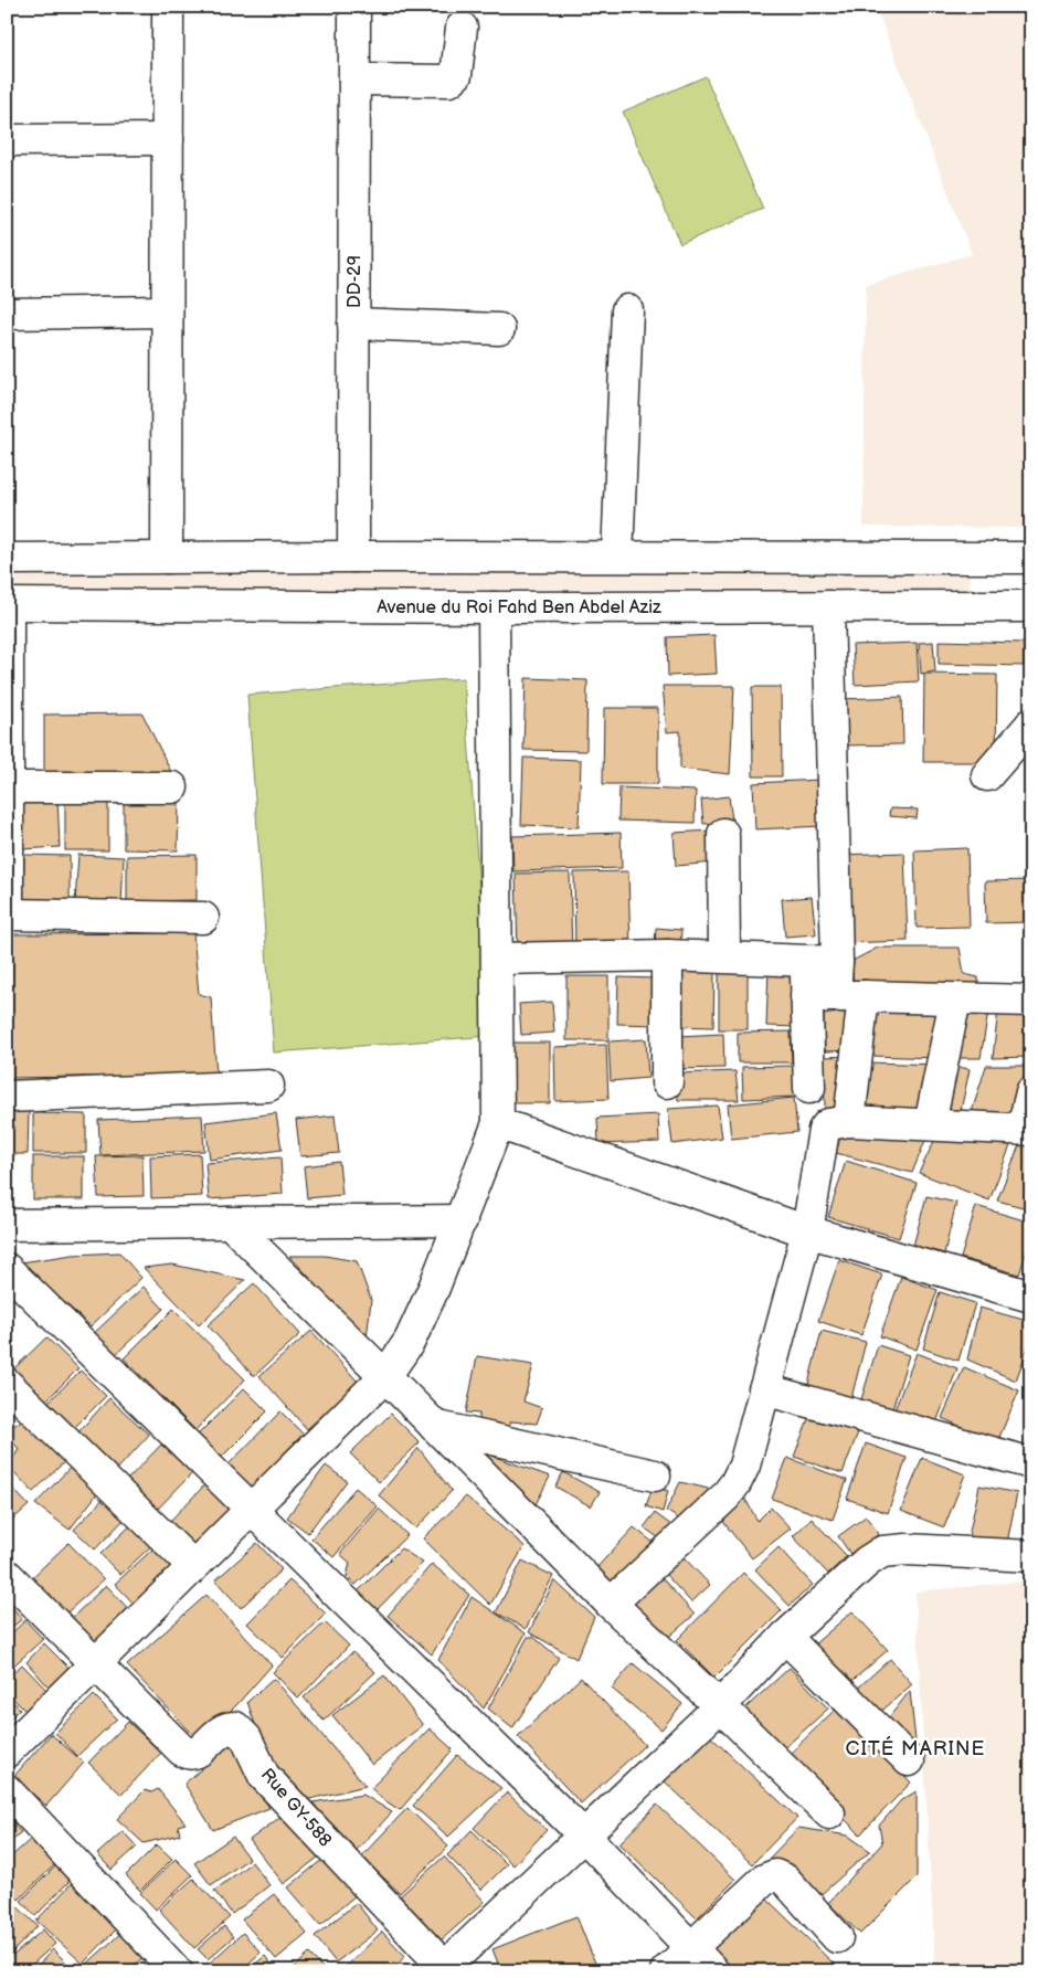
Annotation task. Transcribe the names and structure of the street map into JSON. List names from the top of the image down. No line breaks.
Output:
{"streets":{"street":["DD-29","Avenue du Roi Fahd Ben Abdel Aziz","Rue GY-588"]},"districts":["CITÉ MARINE"]}
